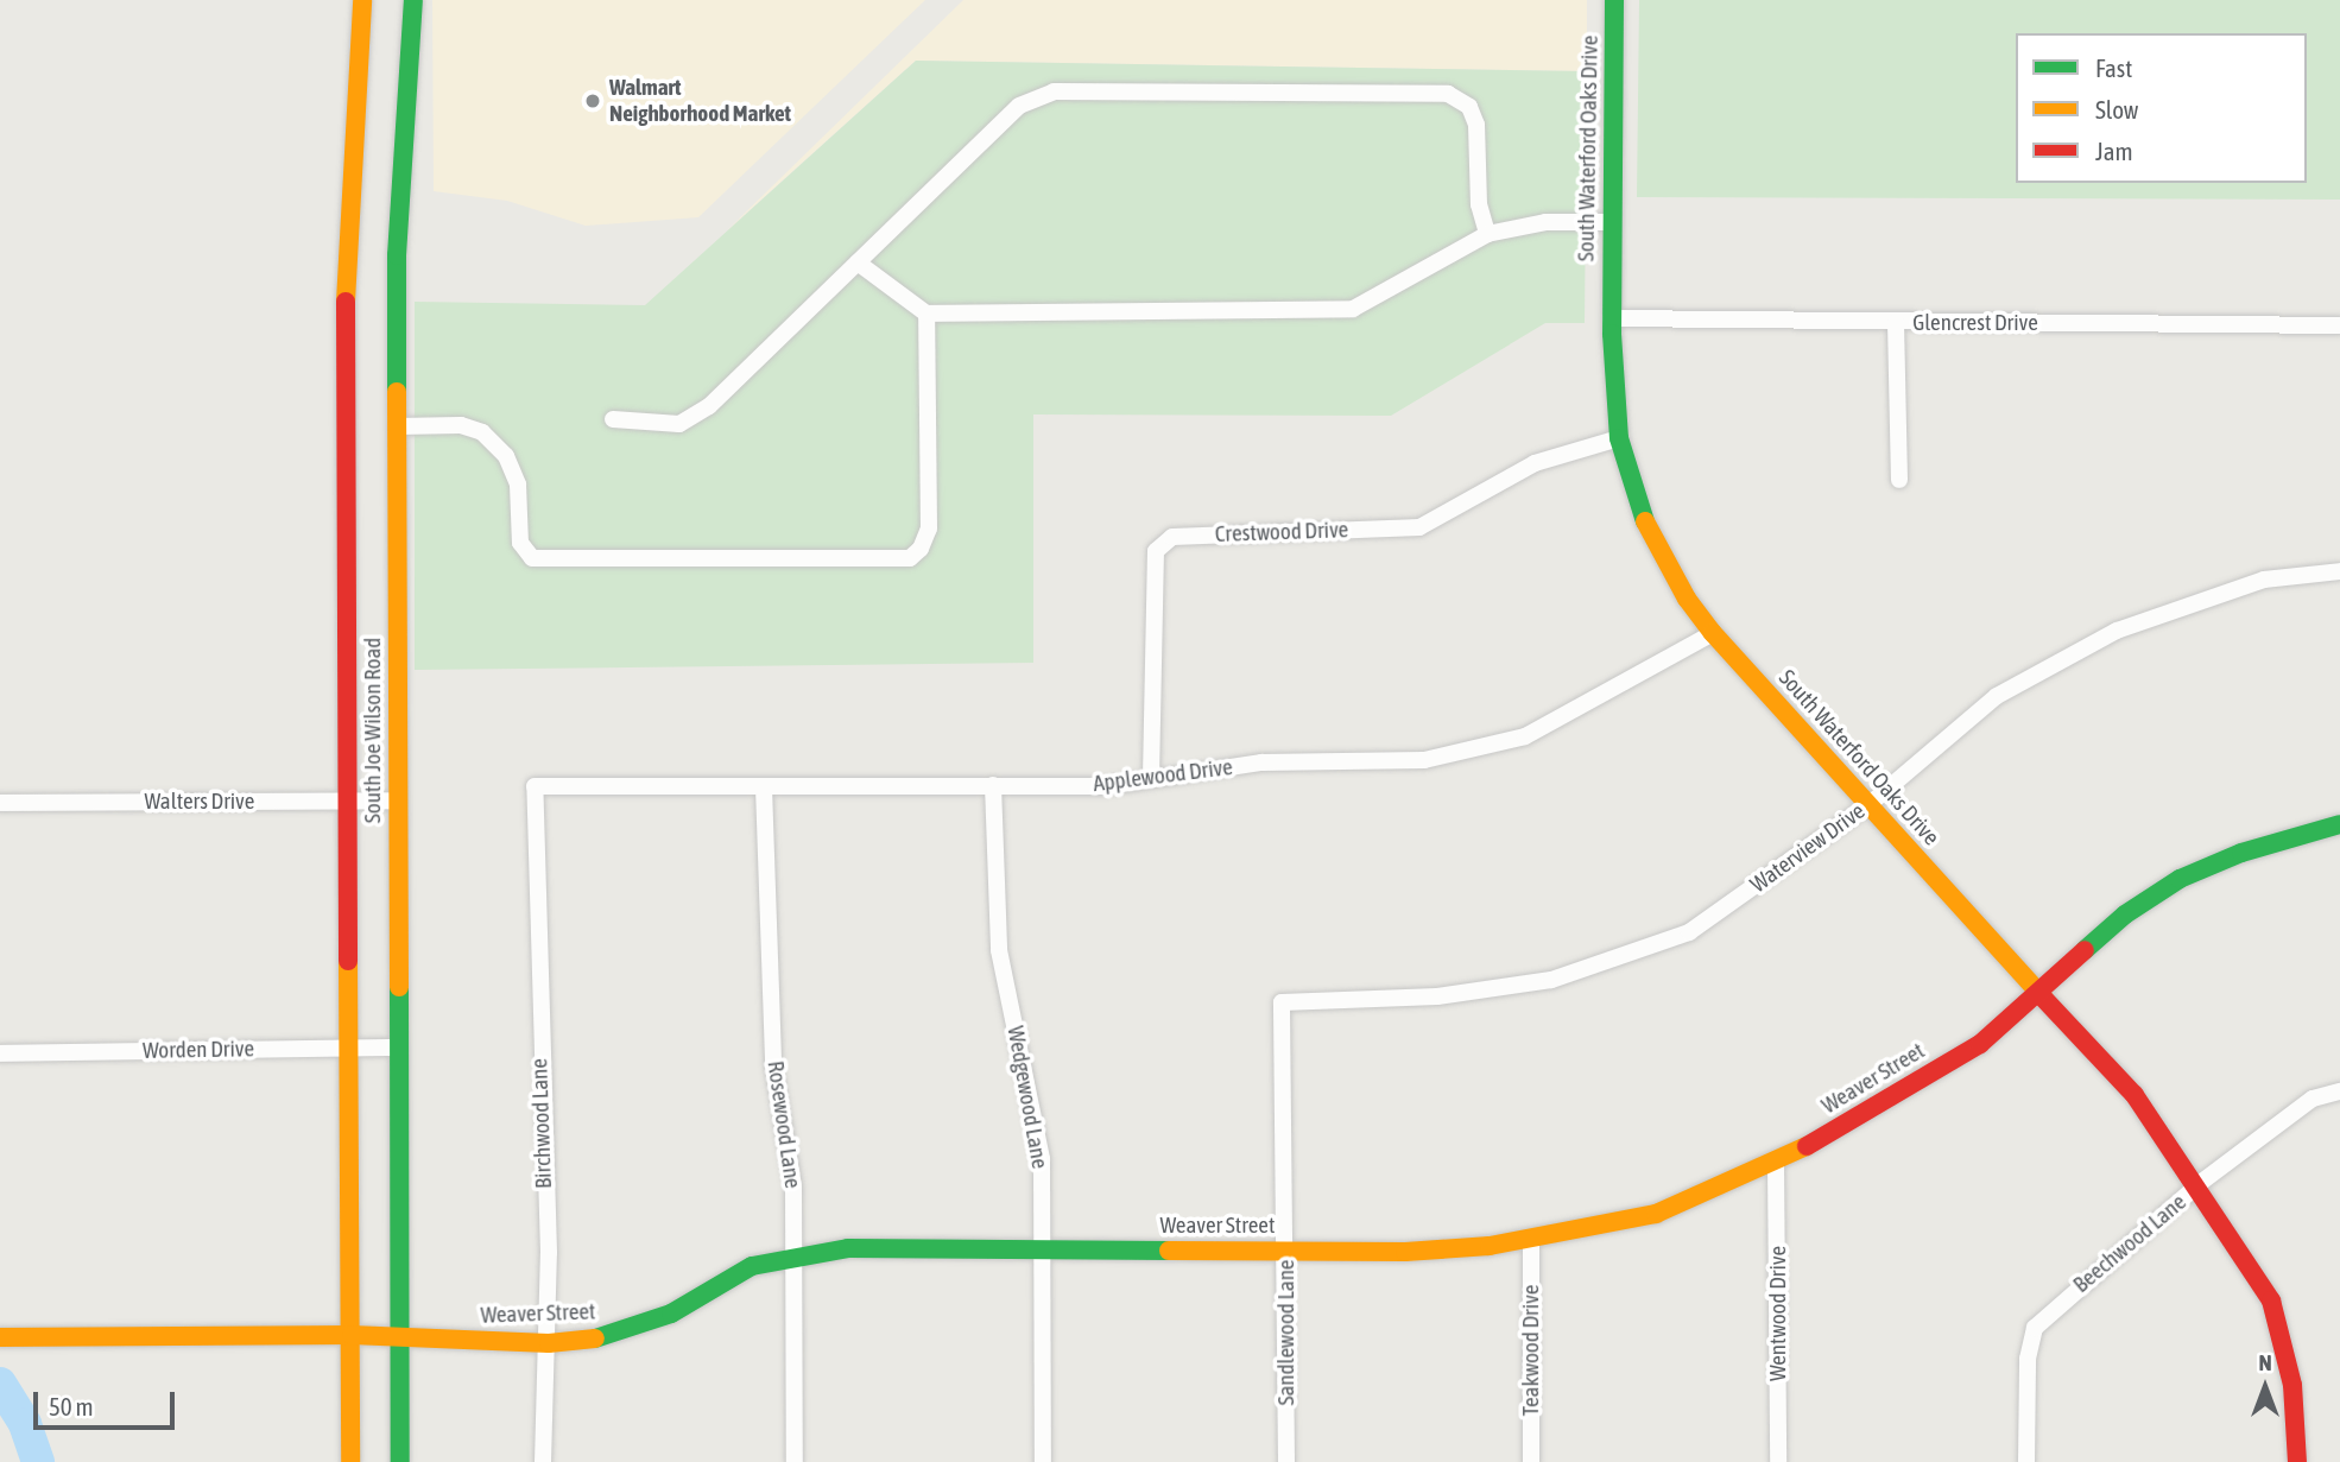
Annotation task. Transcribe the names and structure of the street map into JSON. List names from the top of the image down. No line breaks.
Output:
{"streets":{"street":["South Waterford Oaks Drive","Glencrest Drive","Crestwood Drive","South Joe Wilson Road","Applewood Drive","Walters Drive","Waterview Drive","Worden Drive","Weaver Street","Wedgewood Lane","Birchwood Lane","Rosewood Lane","Beechwood Lane","Wentwood Drive","Sandlewood Lane","Teakwood Drive"]},"crossings":[["South Waterford Oaks Drive","Glencrest Drive"],["South Waterford Oaks Drive","Crestwood Drive"],["South Waterford Oaks Drive","Applewood Drive"],["South Waterford Oaks Drive","Waterview Drive"],["South Waterford Oaks Drive","Weaver Street"],["South Waterford Oaks Drive","Beechwood Lane"],["Crestwood Drive","Applewood Drive"],["South Joe Wilson Road","Walters Drive"],["South Joe Wilson Road","Worden Drive"],["South Joe Wilson Road","Weaver Street"],["Applewood Drive","Wedgewood Lane"],["Applewood Drive","Birchwood Lane"],["Applewood Drive","Rosewood Lane"],["Waterview Drive","Sandlewood Lane"],["Weaver Street","Wedgewood Lane"],["Weaver Street","Birchwood Lane"],["Weaver Street","Rosewood Lane"],["Weaver Street","Wentwood Drive"],["Weaver Street","Sandlewood Lane"],["Weaver Street","Teakwood Drive"]],"places":["Walmart Neighborhood Market"],"legend":["Fast","Slow","Jam"],"scale_bar":"50 m","north":"top"}
